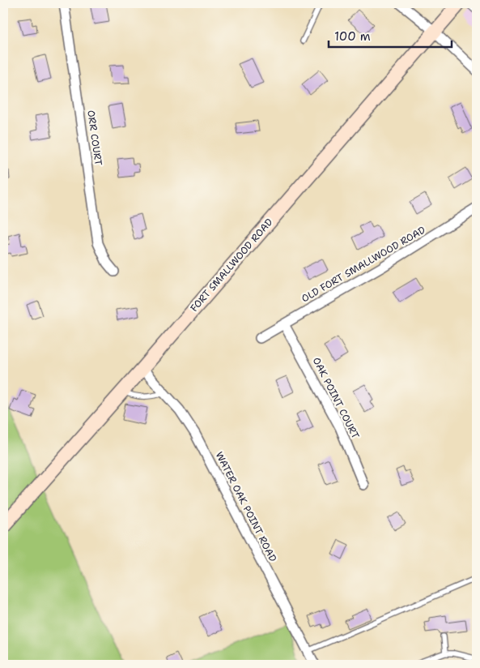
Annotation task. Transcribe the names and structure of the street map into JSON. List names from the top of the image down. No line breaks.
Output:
{"streets":{"main road":["FORT SMALLWOOD ROAD"],"street":["ORR COURT","OLD FORT SMALLWOOD ROAD","OAK POINT COURT","WATER OAK POINT ROAD"]},"crossings":[["OLD FORT SMALLWOOD ROAD","OAK POINT COURT"],["FORT SMALLWOOD ROAD","WATER OAK POINT ROAD"]],"scale_bar":"100 m"}
